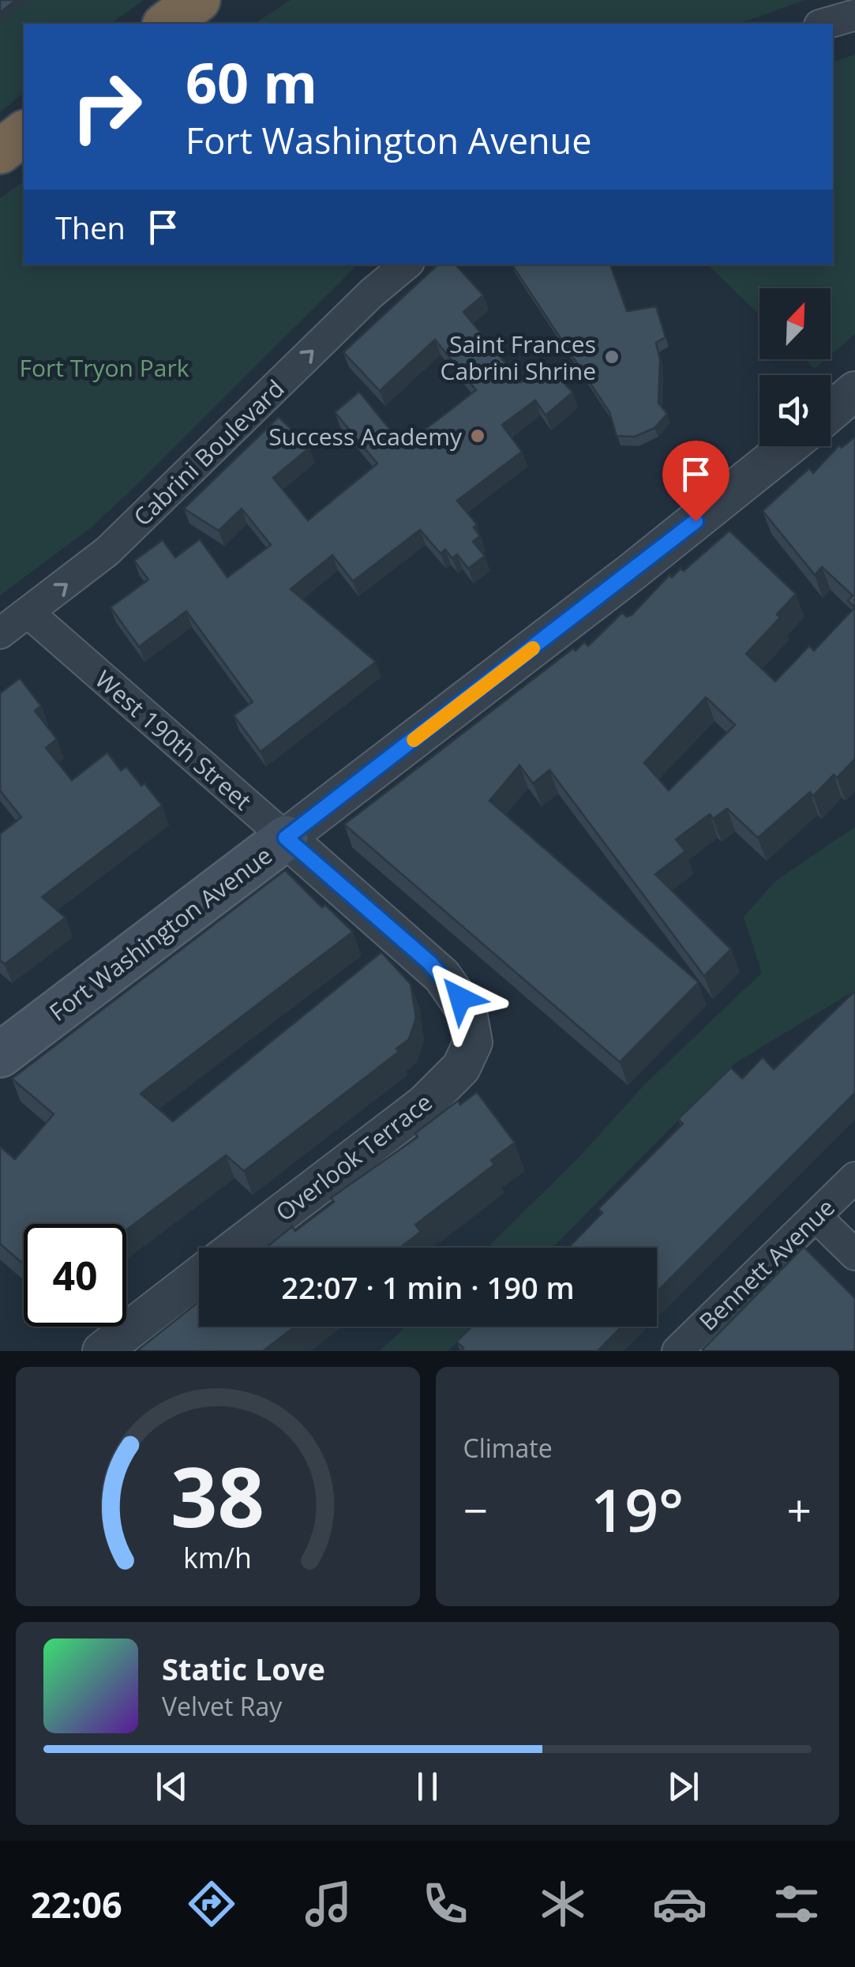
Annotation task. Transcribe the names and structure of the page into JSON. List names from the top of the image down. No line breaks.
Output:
{"streets":{"main road":["Fort Washington Avenue"],"street":["Cabrini Boulevard","West 190th Street","Overlook Terrace","Bennett Avenue"]},"crossings":[["Cabrini Boulevard","West 190th Street"],["West 190th Street","Fort Washington Avenue"],["West 190th Street","Overlook Terrace"]],"one_way":["Cabrini Boulevard"],"parks":["Fort Tryon Park"],"places":["Saint Frances Cabrini Shrine","Success Academy"],"north":"top right","page":{"turn":["60 m","Fort Washington Avenue"],"then":"Then","limit":"40","trip":"22:07 · 1 min · 190 m","tile":"Climate","heat":["−","19°","+"],"song":["Static Love","Velvet Ray"],"tabs":"22:06","gauge":["38","km/h"]}}
